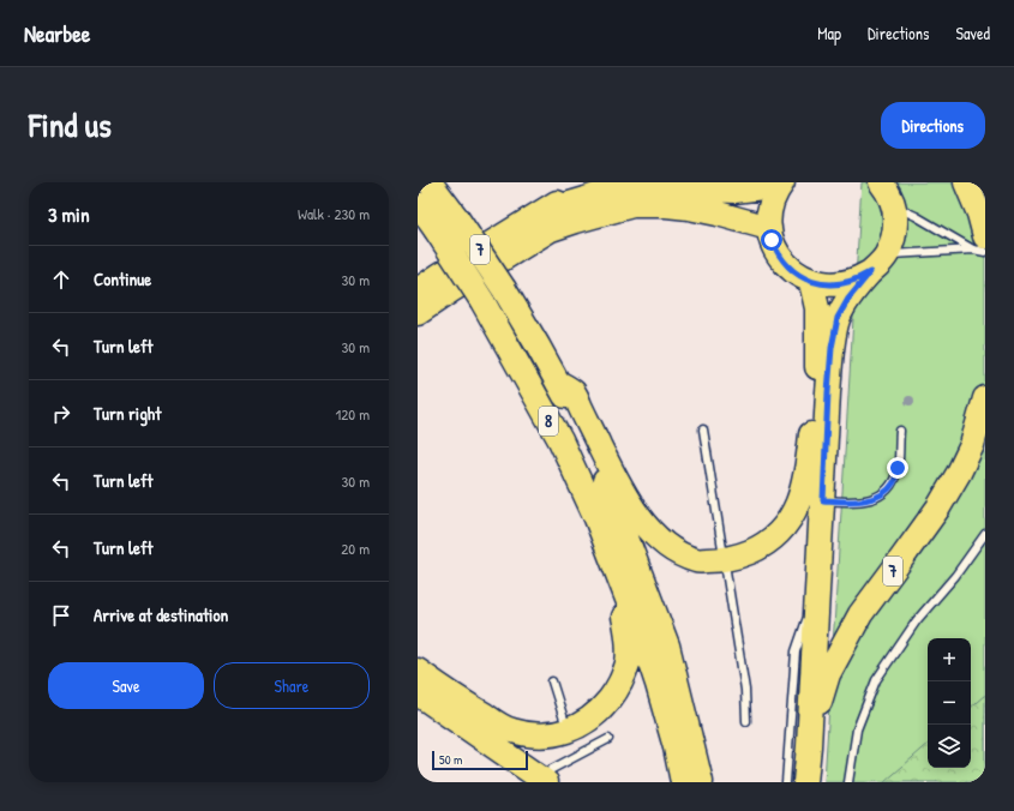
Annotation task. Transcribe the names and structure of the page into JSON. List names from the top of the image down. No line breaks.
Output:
{"streets":{"main road":["7","8"]},"scale_bar":"50 m","page":{"header":"Nearbee","nav":["Map","Directions","Saved"],"title":"Find us","buttons":["Directions",["Save","Share"]],"heading":["3 min","Walk · 230 m"],"list":[["Continue","30 m"],["Turn left","30 m"],["Turn right","120 m"],["Turn left","30 m"],["Turn left","20 m"],"Arrive at destination"],"map_buttons":["+","−"],"scale":"50 m"}}
